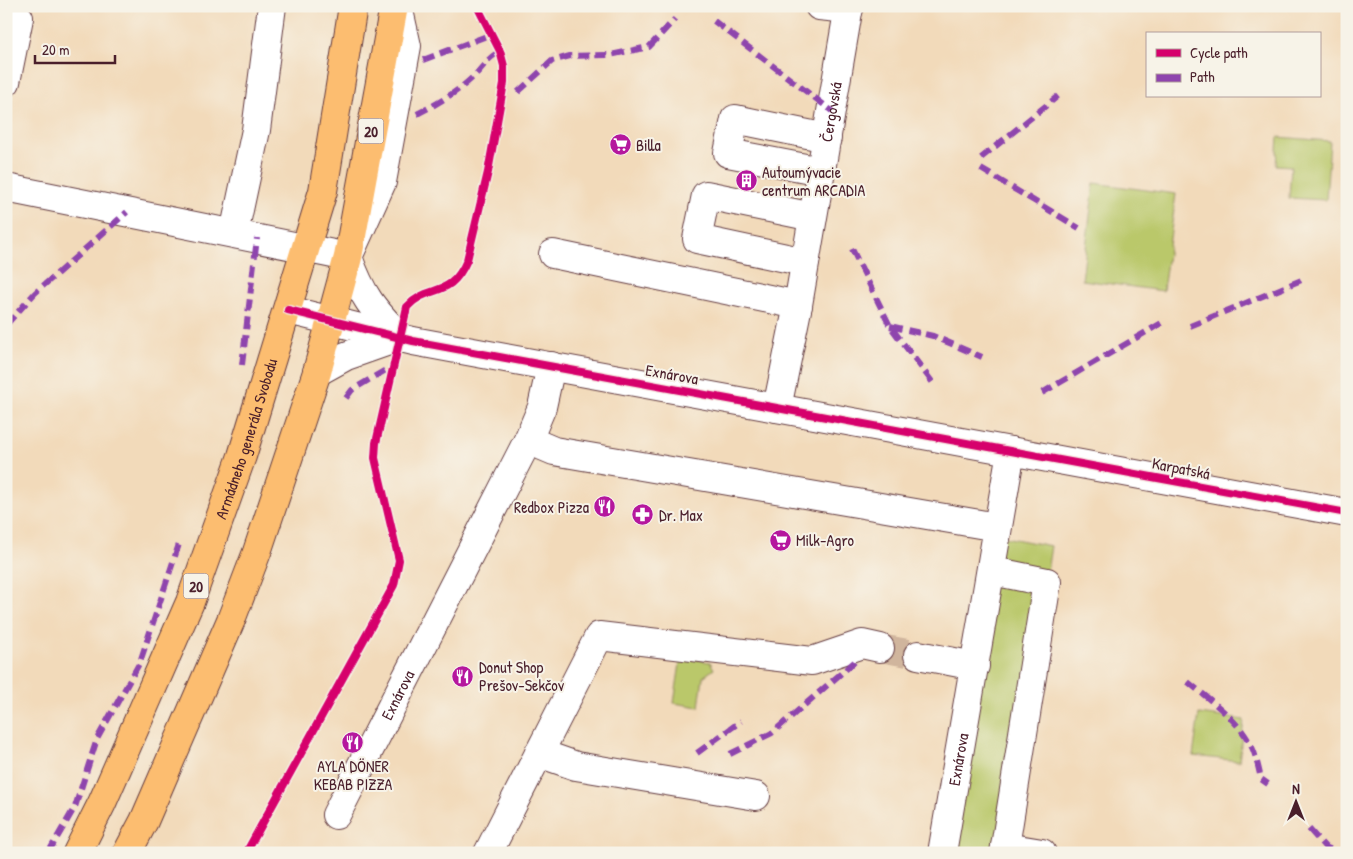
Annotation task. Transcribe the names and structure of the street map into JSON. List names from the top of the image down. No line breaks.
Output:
{"streets":{"main road":["20","Armádneho generála Svobodu"],"street":["Čergovská","Exnárova","Karpatská"]},"crossings":[["Čergovská","Exnárova"],["20","Exnárova"],["Exnárova","Armádneho generála Svobodu"],["Exnárova","Karpatská"]],"places":{"supermarket":["Billa","Milk-Agro"],"building":["Autoumývacie centrum ARCADIA"],"restaurant":["Redbox Pizza","Donut Shop Prešov-Sekčov","AYLA DÖNER KEBAB PIZZA"],"pharmacy":["Dr. Max"]},"legend":["Cycle path","Path"],"scale_bar":"20 m","north":"top"}
